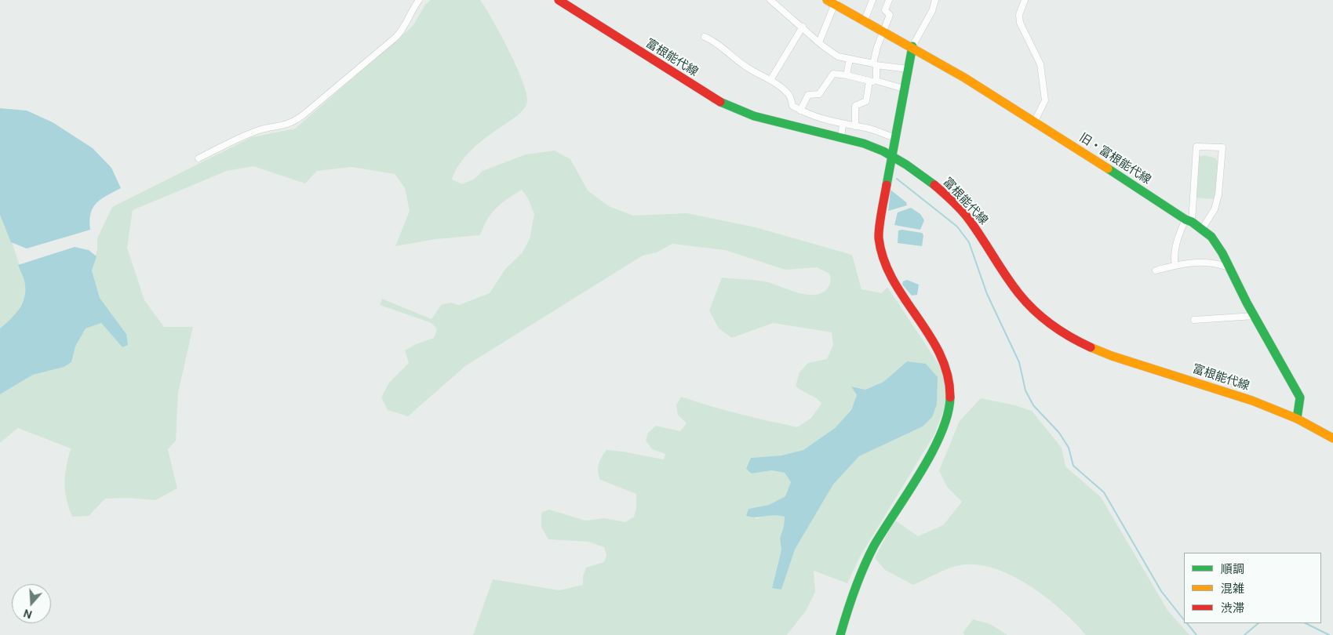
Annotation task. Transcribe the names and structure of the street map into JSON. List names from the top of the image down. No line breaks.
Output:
{"streets":{"street":["富根能代線","旧・富根能代線"]},"crossings":[["富根能代線","旧・富根能代線"]],"legend":["順調","混雑","渋滞"],"north":"bottom"}
